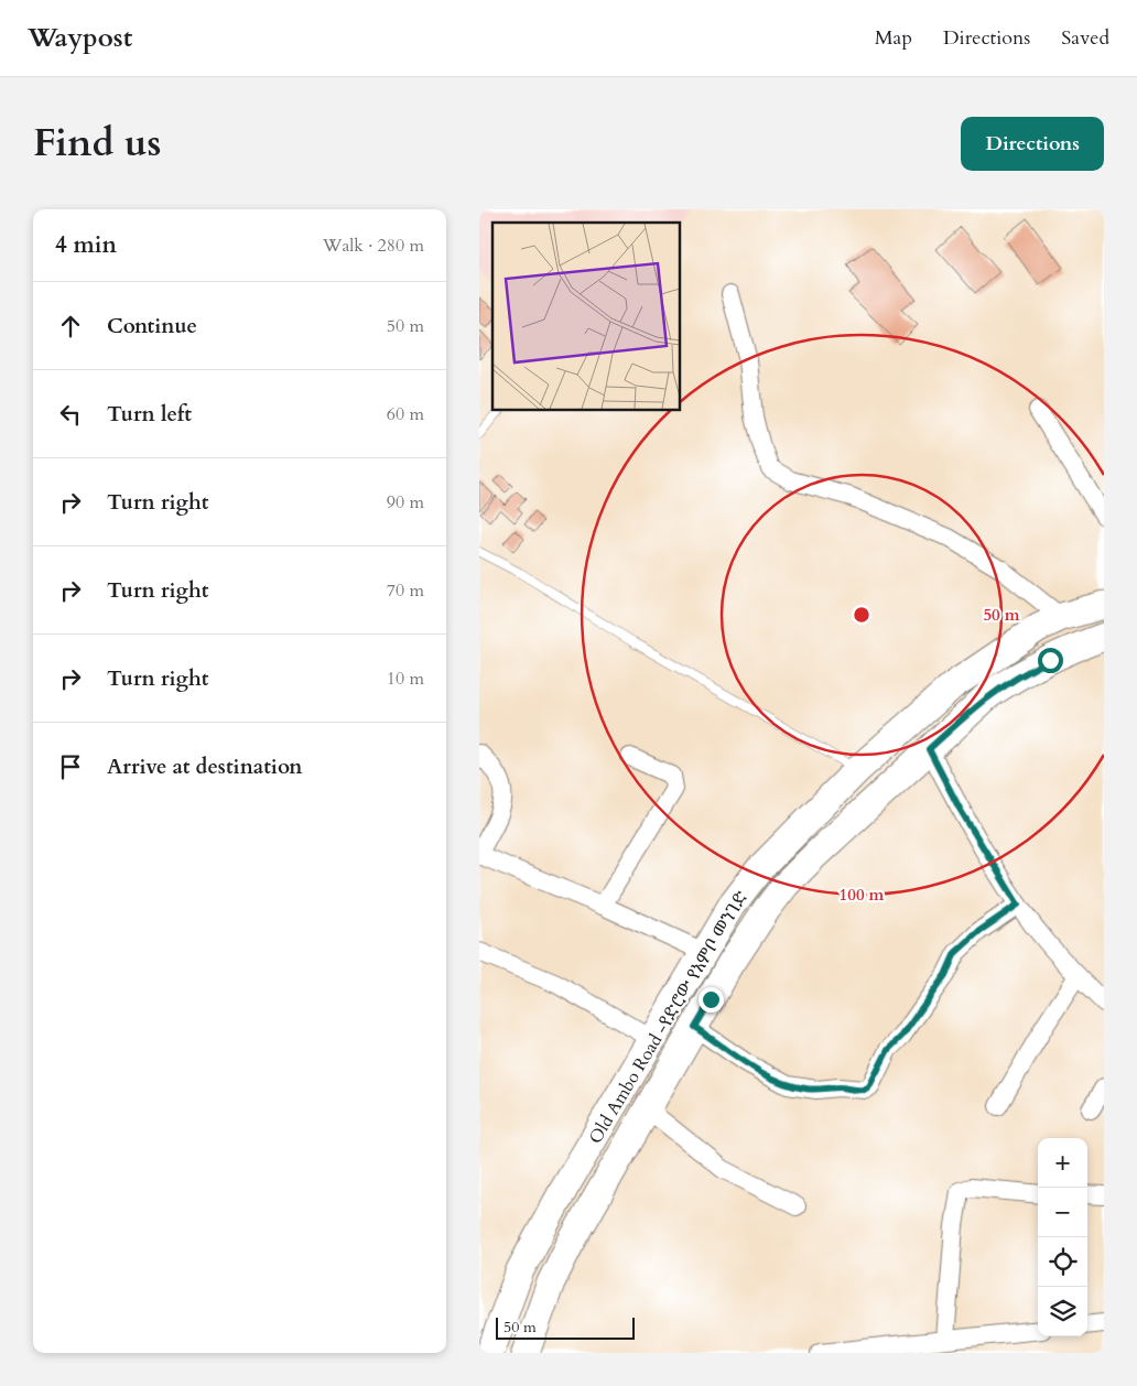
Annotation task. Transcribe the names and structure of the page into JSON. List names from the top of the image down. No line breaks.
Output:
{"streets":{"main road":["Old Ambo Road -የድሮው የአምቦ መንገድ"]},"scale_bar":"50 m","page":{"header":"Waypost","nav":["Map","Directions","Saved"],"title":"Find us","buttons":"Directions","heading":["4 min","Walk · 280 m"],"list":[["Continue","50 m"],["Turn left","60 m"],["Turn right","90 m"],["Turn right","70 m"],["Turn right","10 m"],"Arrive at destination"],"map_buttons":["+","−"],"scale":"50 m"},"rings":["50 m","100 m"]}
